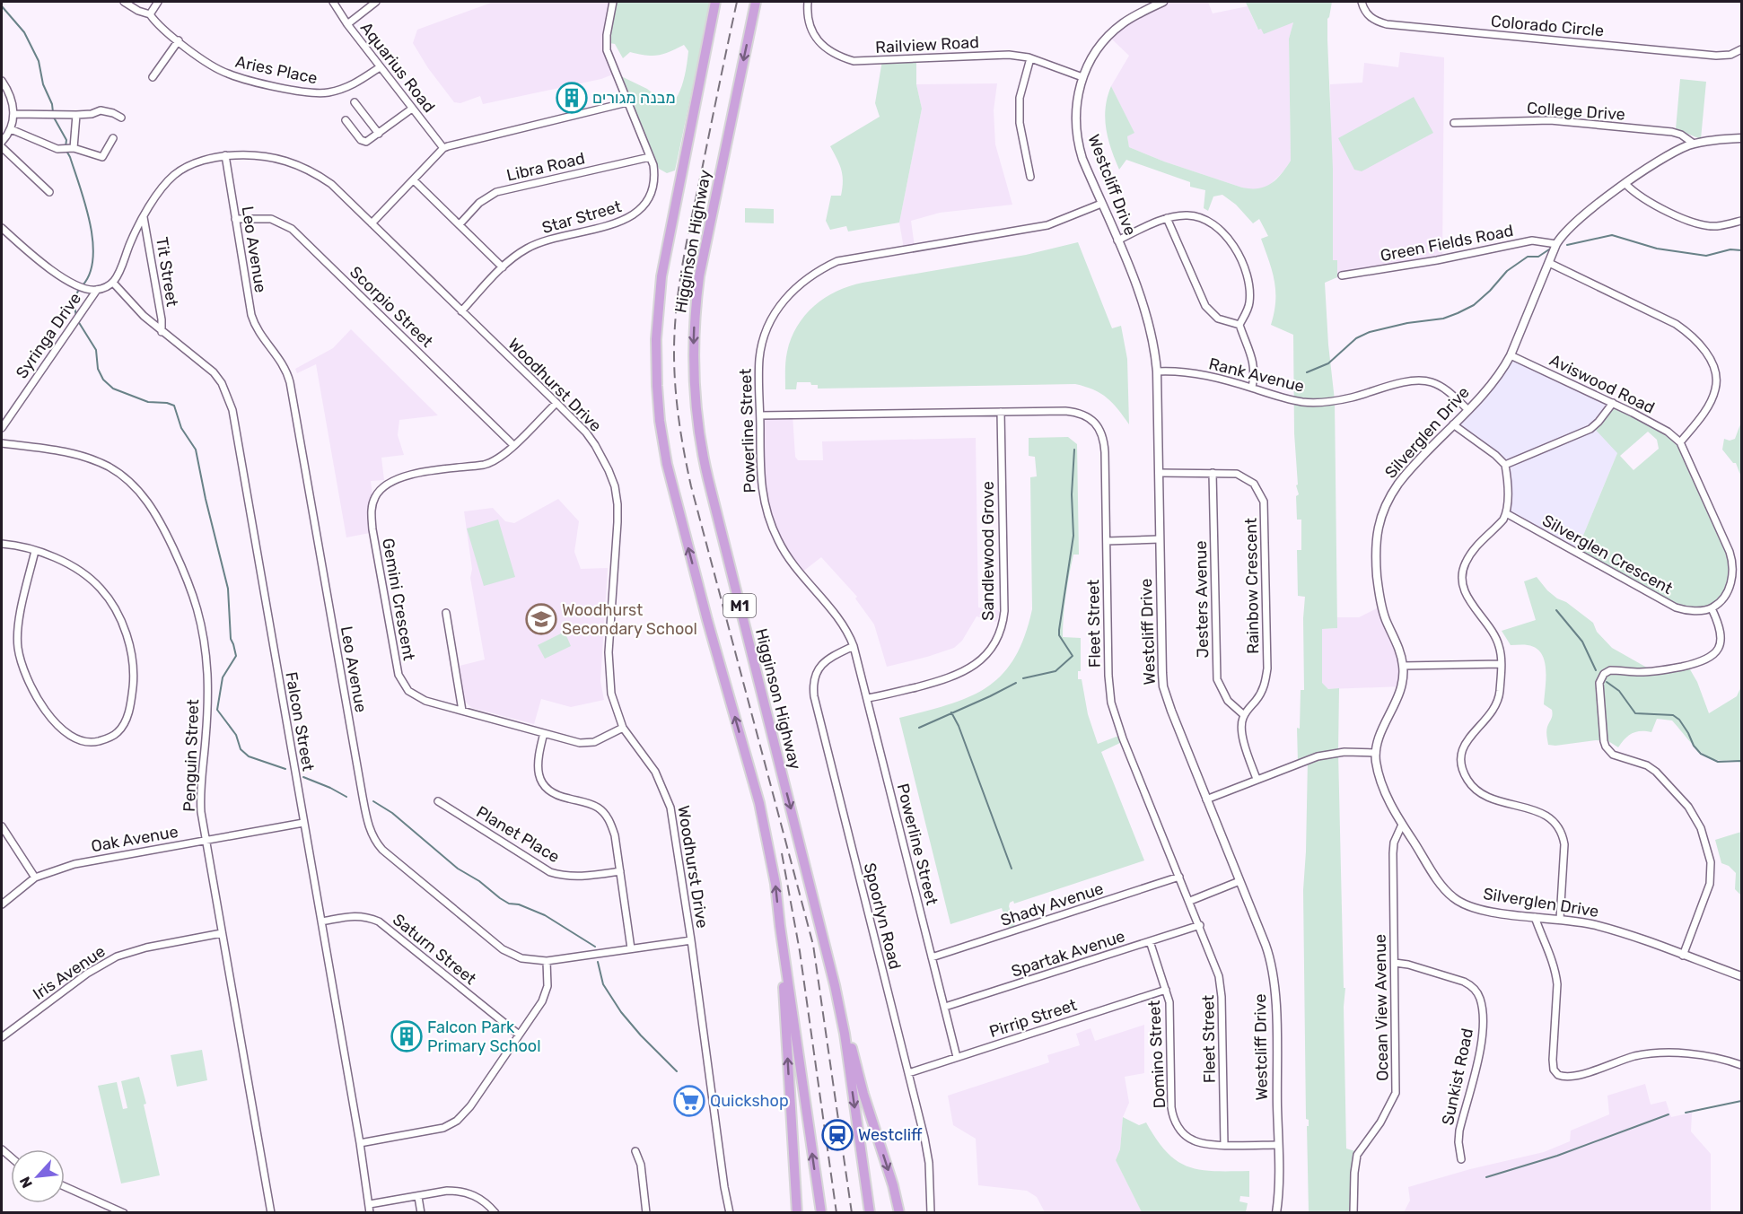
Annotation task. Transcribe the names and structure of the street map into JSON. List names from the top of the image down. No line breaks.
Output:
{"streets":{"highway":["Higginson Highway","M1"],"street":["Colorado Circle","Railview Road","Aquarius Road","Aries Place","College Drive","Libra Road","Westcliff Drive","Star Street","Green Fields Road","Leo Avenue","Tit Street","Scorpio Street","Syringa Drive","Rank Avenue","Aviswood Road","Woodhurst Drive","Powerline Street","Silverglen Drive","Sandlewood Grove","Silverglen Crescent","Rainbow Crescent","Gemini Crescent","Jesters Avenue","Fleet Street","Falcon Street","Penguin Street","Planet Place","Oak Avenue","Shady Avenue","Spoorlyn Road","Saturn Street","Spartak Avenue","Iris Avenue","Ocean View Avenue","Pirrip Street","Domino Street","Sunkist Road"]},"crossings":[["Railview Road","Westcliff Drive"],["Aquarius Road","Aries Place"],["College Drive","Silverglen Drive"],["Libra Road","Star Street"],["Westcliff Drive","Rank Avenue"],["Westcliff Drive","Powerline Street"],["Westcliff Drive","Rainbow Crescent"],["Westcliff Drive","Domino Street"],["Star Street","Woodhurst Drive"],["Green Fields Road","Silverglen Drive"],["Leo Avenue","Scorpio Street"],["Leo Avenue","Woodhurst Drive"],["Tit Street","Falcon Street"],["Scorpio Street","Gemini Crescent"],["Syringa Drive","Falcon Street"],["Rank Avenue","Silverglen Drive"],["Aviswood Road","Silverglen Drive"],["Woodhurst Drive","Gemini Crescent"],["Powerline Street","Sandlewood Grove"],["Powerline Street","Fleet Street"],["Powerline Street","Shady Avenue"],["Powerline Street","Spoorlyn Road"],["Powerline Street","Spartak Avenue"],["Powerline Street","Pirrip Street"],["Silverglen Drive","Ocean View Avenue"],["Sandlewood Grove","Fleet Street"],["Rainbow Crescent","Jesters Avenue"],["Fleet Street","Shady Avenue"],["Fleet Street","Spartak Avenue"],["Fleet Street","Domino Street"],["Falcon Street","Oak Avenue"],["Falcon Street","Saturn Street"],["Penguin Street","Oak Avenue"],["Penguin Street","Iris Avenue"],["Spoorlyn Road","Pirrip Street"],["Spartak Avenue","Domino Street"],["Ocean View Avenue","Sunkist Road"],["Pirrip Street","Domino Street"]],"places":{"building":["מבנה מגורים","Falcon Park Primary School"],"school or university":["Woodhurst Secondary School"],"supermarket":["Quickshop"],"station":["Westcliff"]},"north":"bottom left"}
